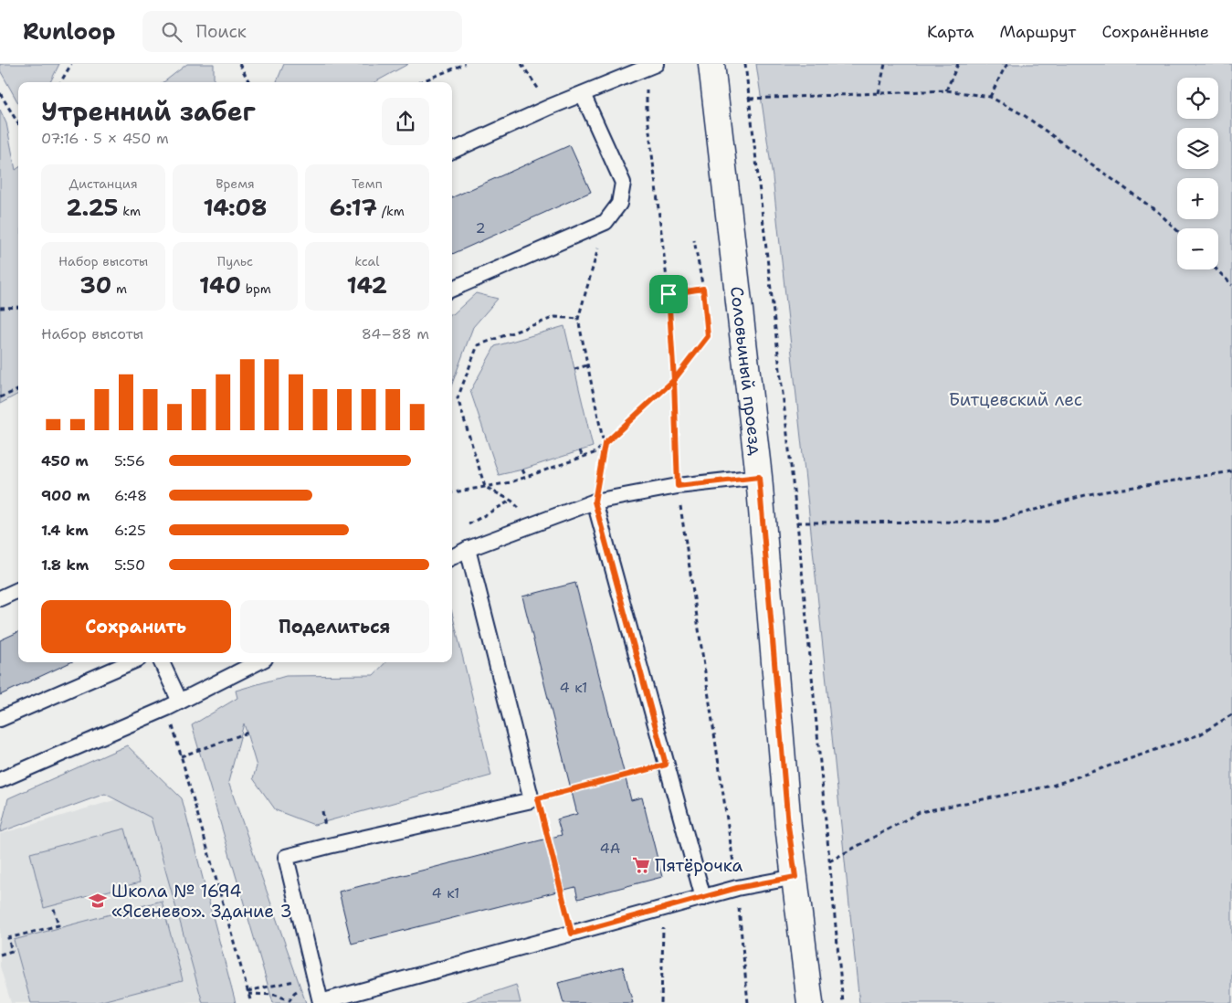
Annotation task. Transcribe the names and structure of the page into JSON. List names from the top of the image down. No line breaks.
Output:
{"streets":{"street":["Соловьиный проезд"]},"parks":["Битцевский лес"],"places":{"supermarket":["Пятёрочка"],"school or university":["Школа № 1694 «Ясенево». Здание 3"]},"house_numbers":["2","4 к1","4А","4 к1"],"page":{"header":"Runloop","search":"Поиск","nav":["Карта","Маршрут","Сохранённые"],"map_buttons":["+","−"],"heading":["Утренний забег","07:16 · 5 × 450 m"],"stats":[["Дистанция","2.25 km"],["Время","14:08"],["Темп","6:17 /km"],["Набор высоты","30 m"],["Пульс","140 bpm"],["kcal","142"]],"chart":["Набор высоты","84–88 m"],"list":[{"name":"450 m","note":"5:56"},{"name":"900 m","note":"6:48"},{"name":"1.4 km","note":"6:25"},{"name":"1.8 km","note":"5:50"}],"buttons":["Сохранить","Поделиться"]}}
